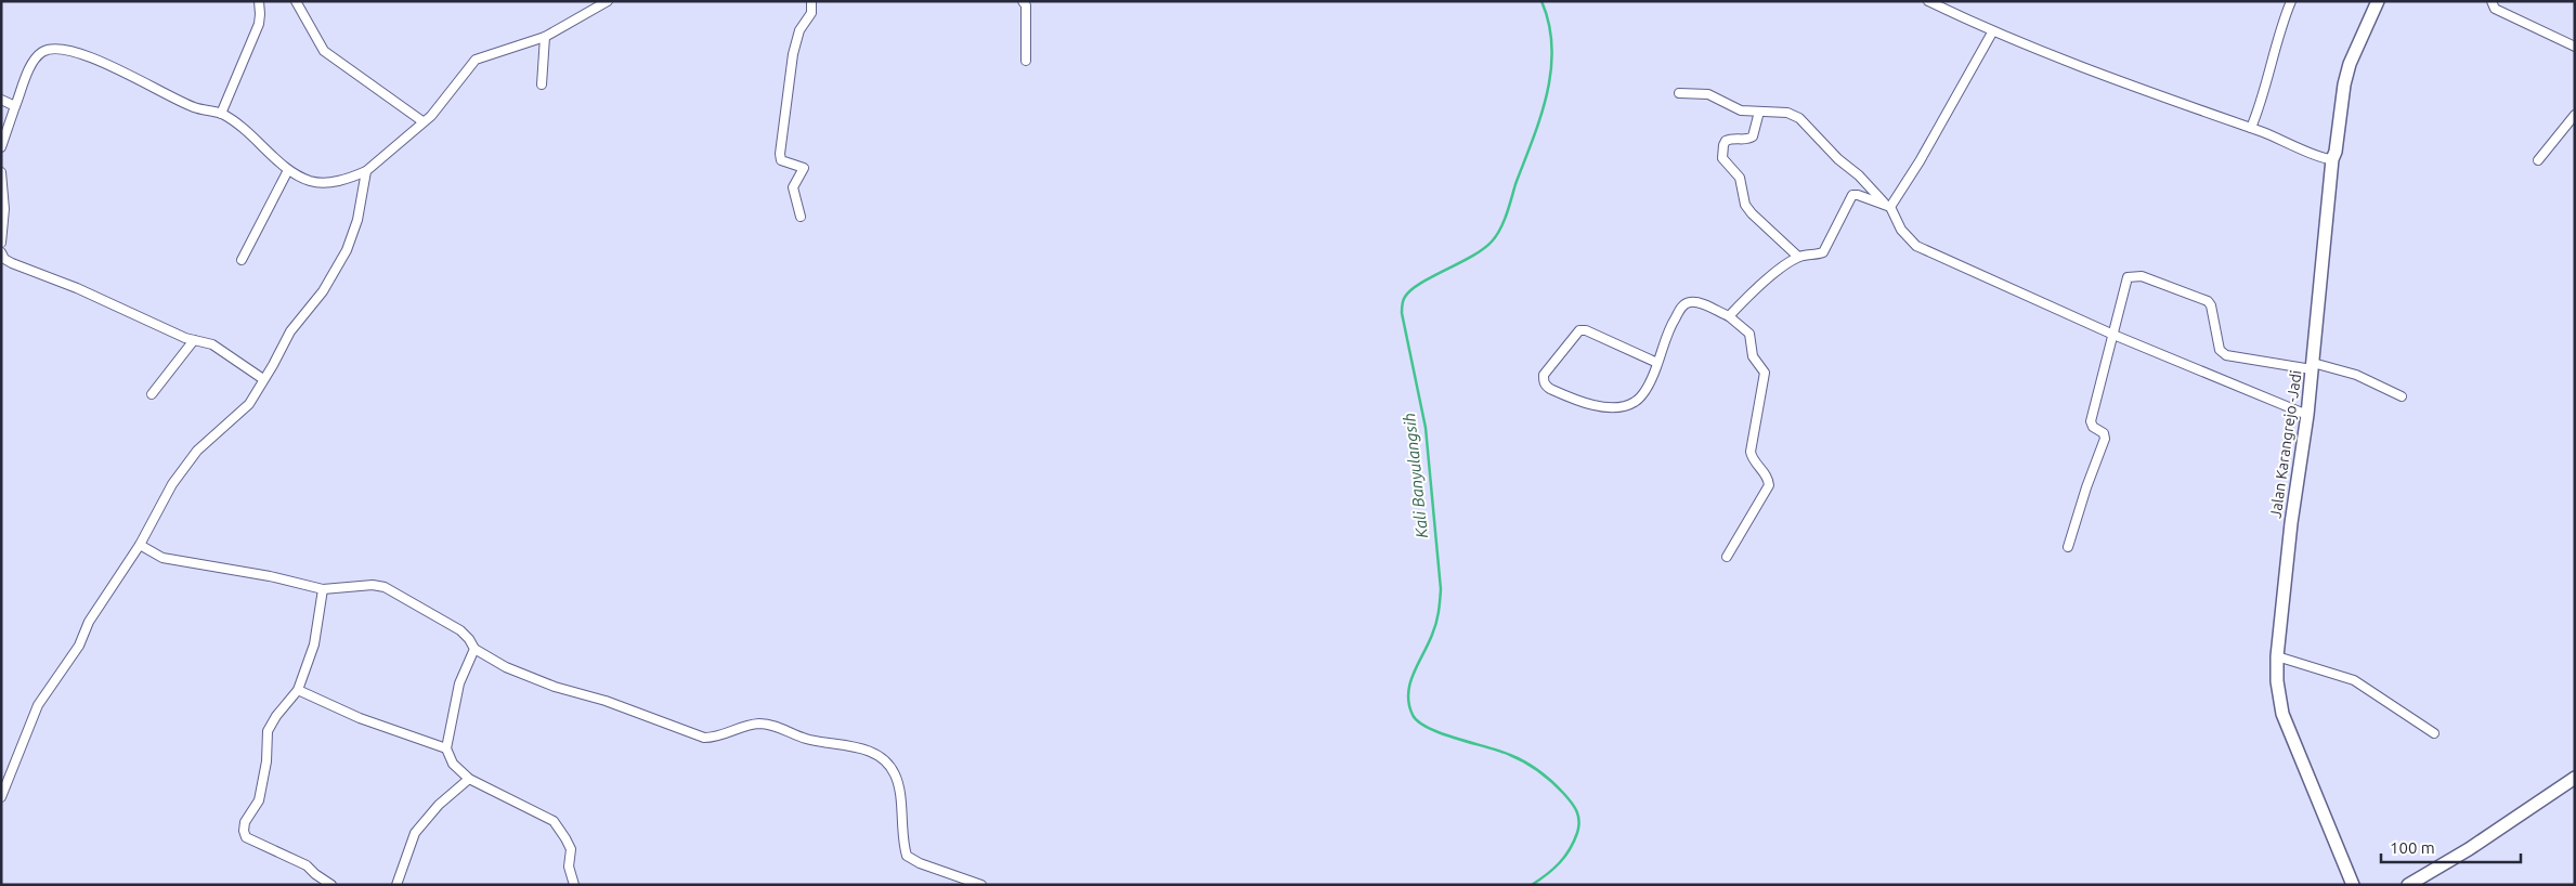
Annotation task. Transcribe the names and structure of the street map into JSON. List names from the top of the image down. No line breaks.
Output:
{"streets":{"street":["Jalan Karangrejo -Jadi"]},"water":["Kali Banyulangsih"],"scale_bar":"100 m"}
